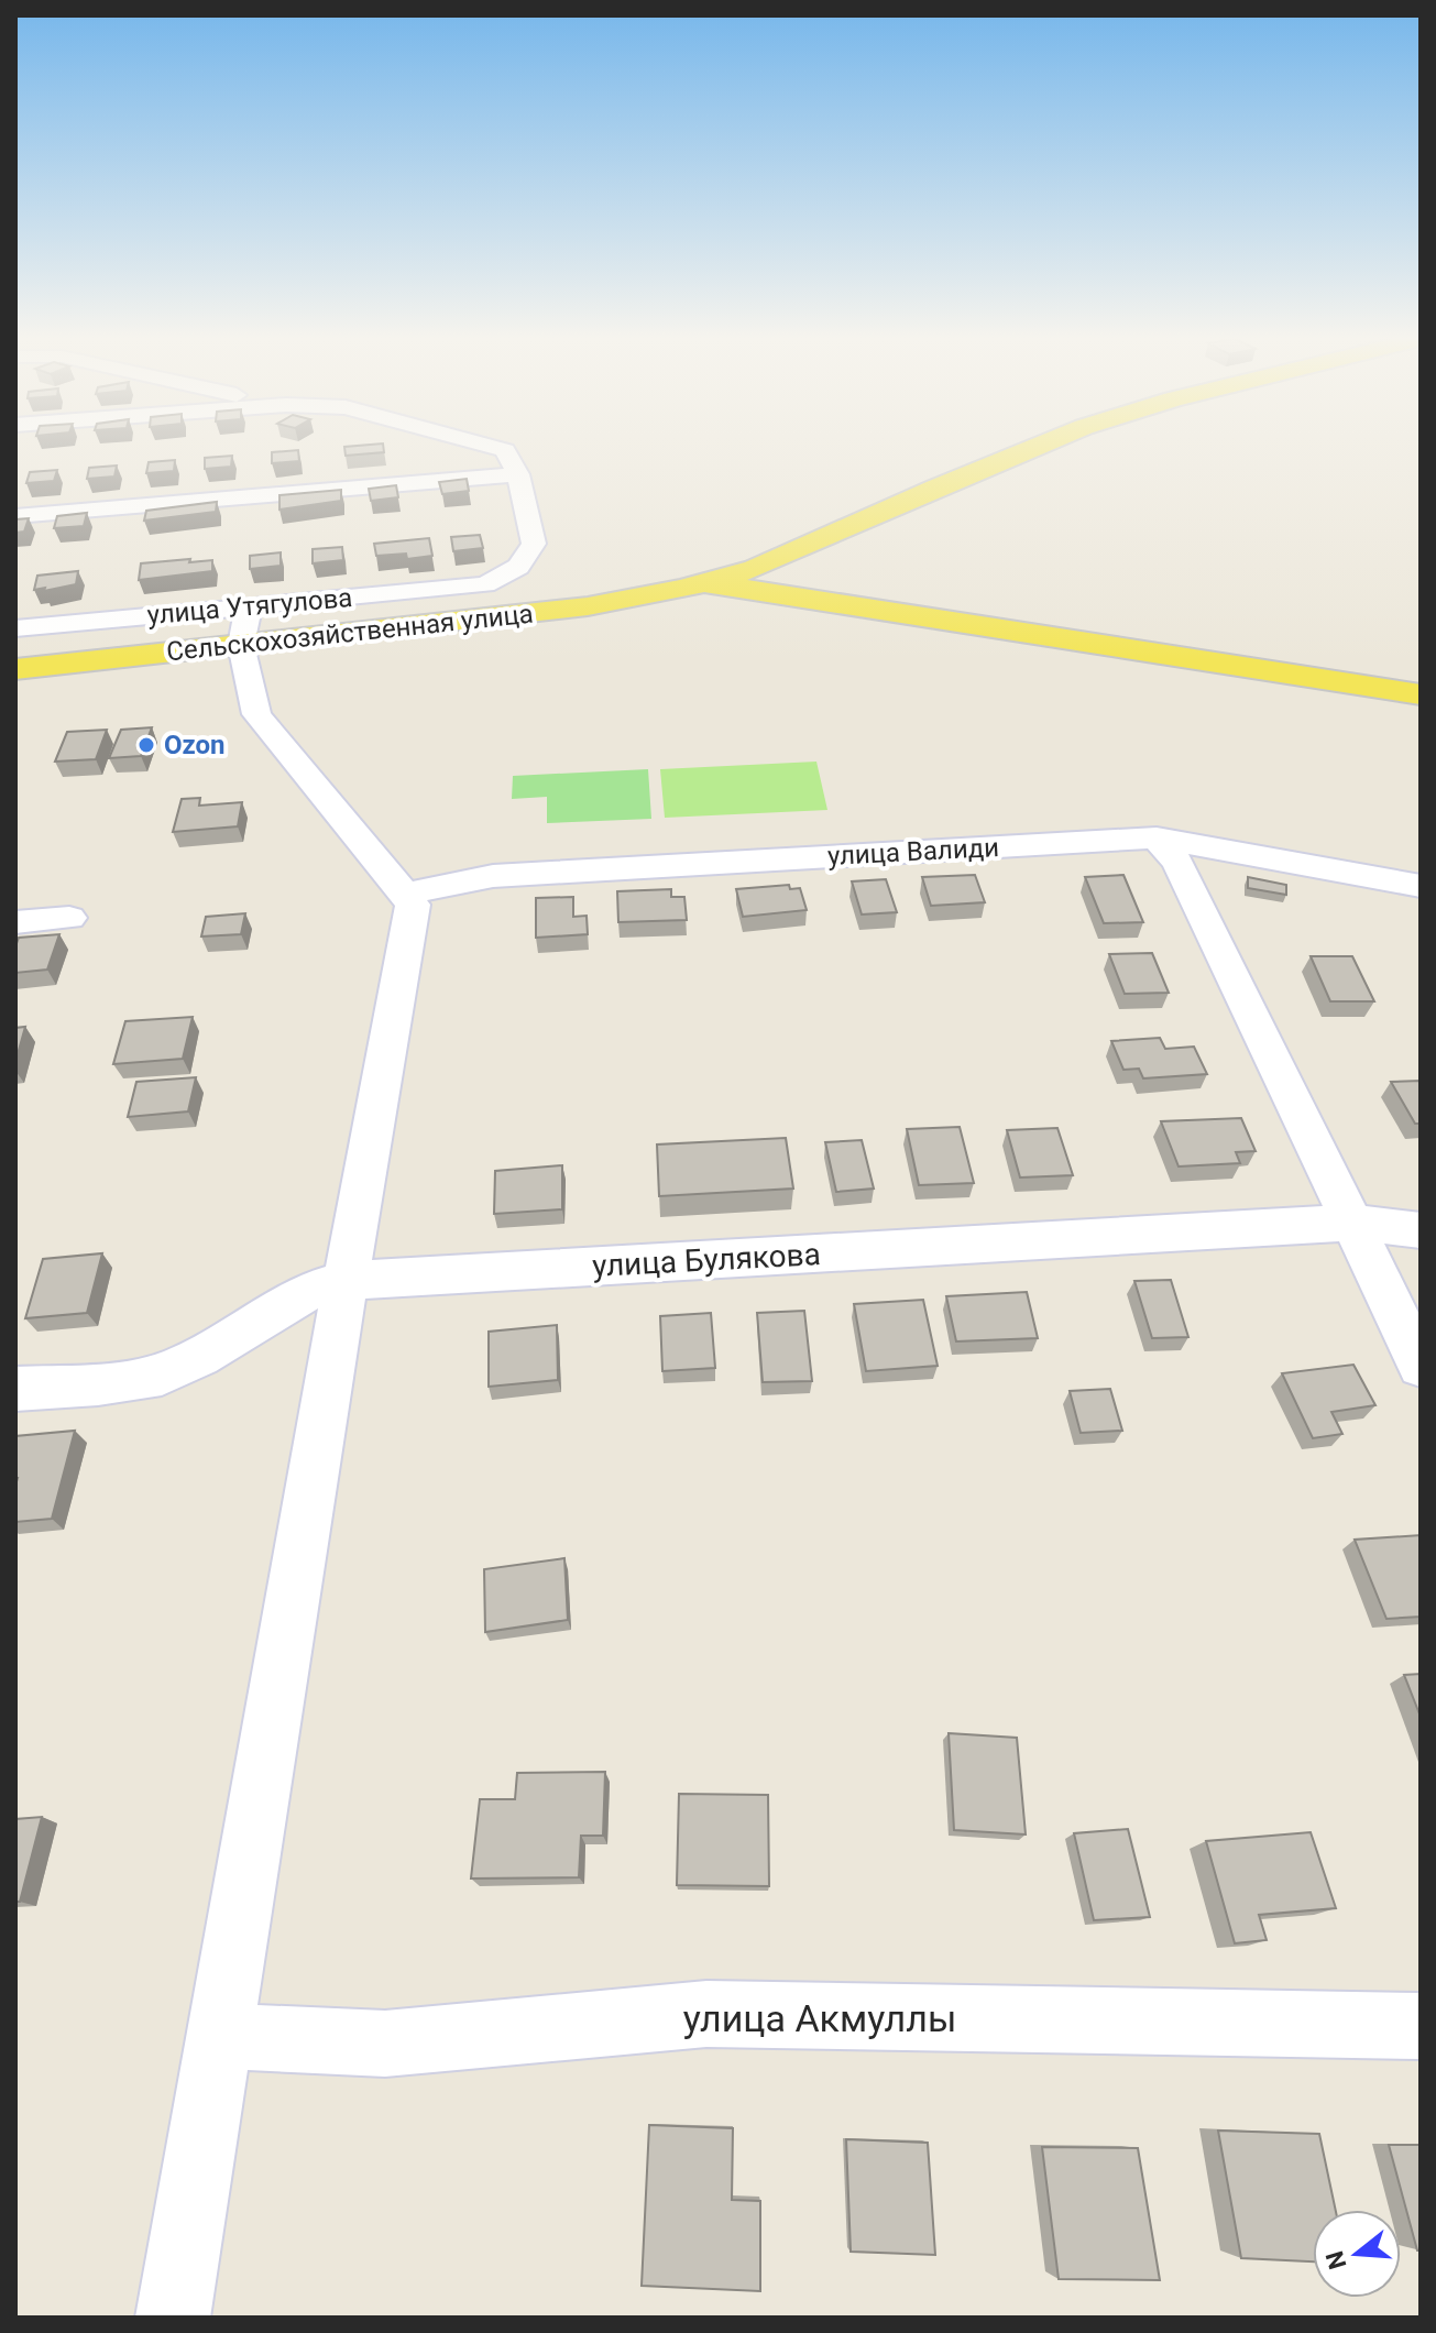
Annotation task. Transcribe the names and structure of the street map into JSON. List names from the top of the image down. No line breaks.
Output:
{"streets":{"main road":["Сельскохозяйственная улица"],"street":["улица Утягулова","улица Валиди","улица Булякова","улица Акмуллы"]},"crossings":[["улица Утягулова","Сельскохозяйственная улица"]],"places":["Ozon"],"north":"left"}
